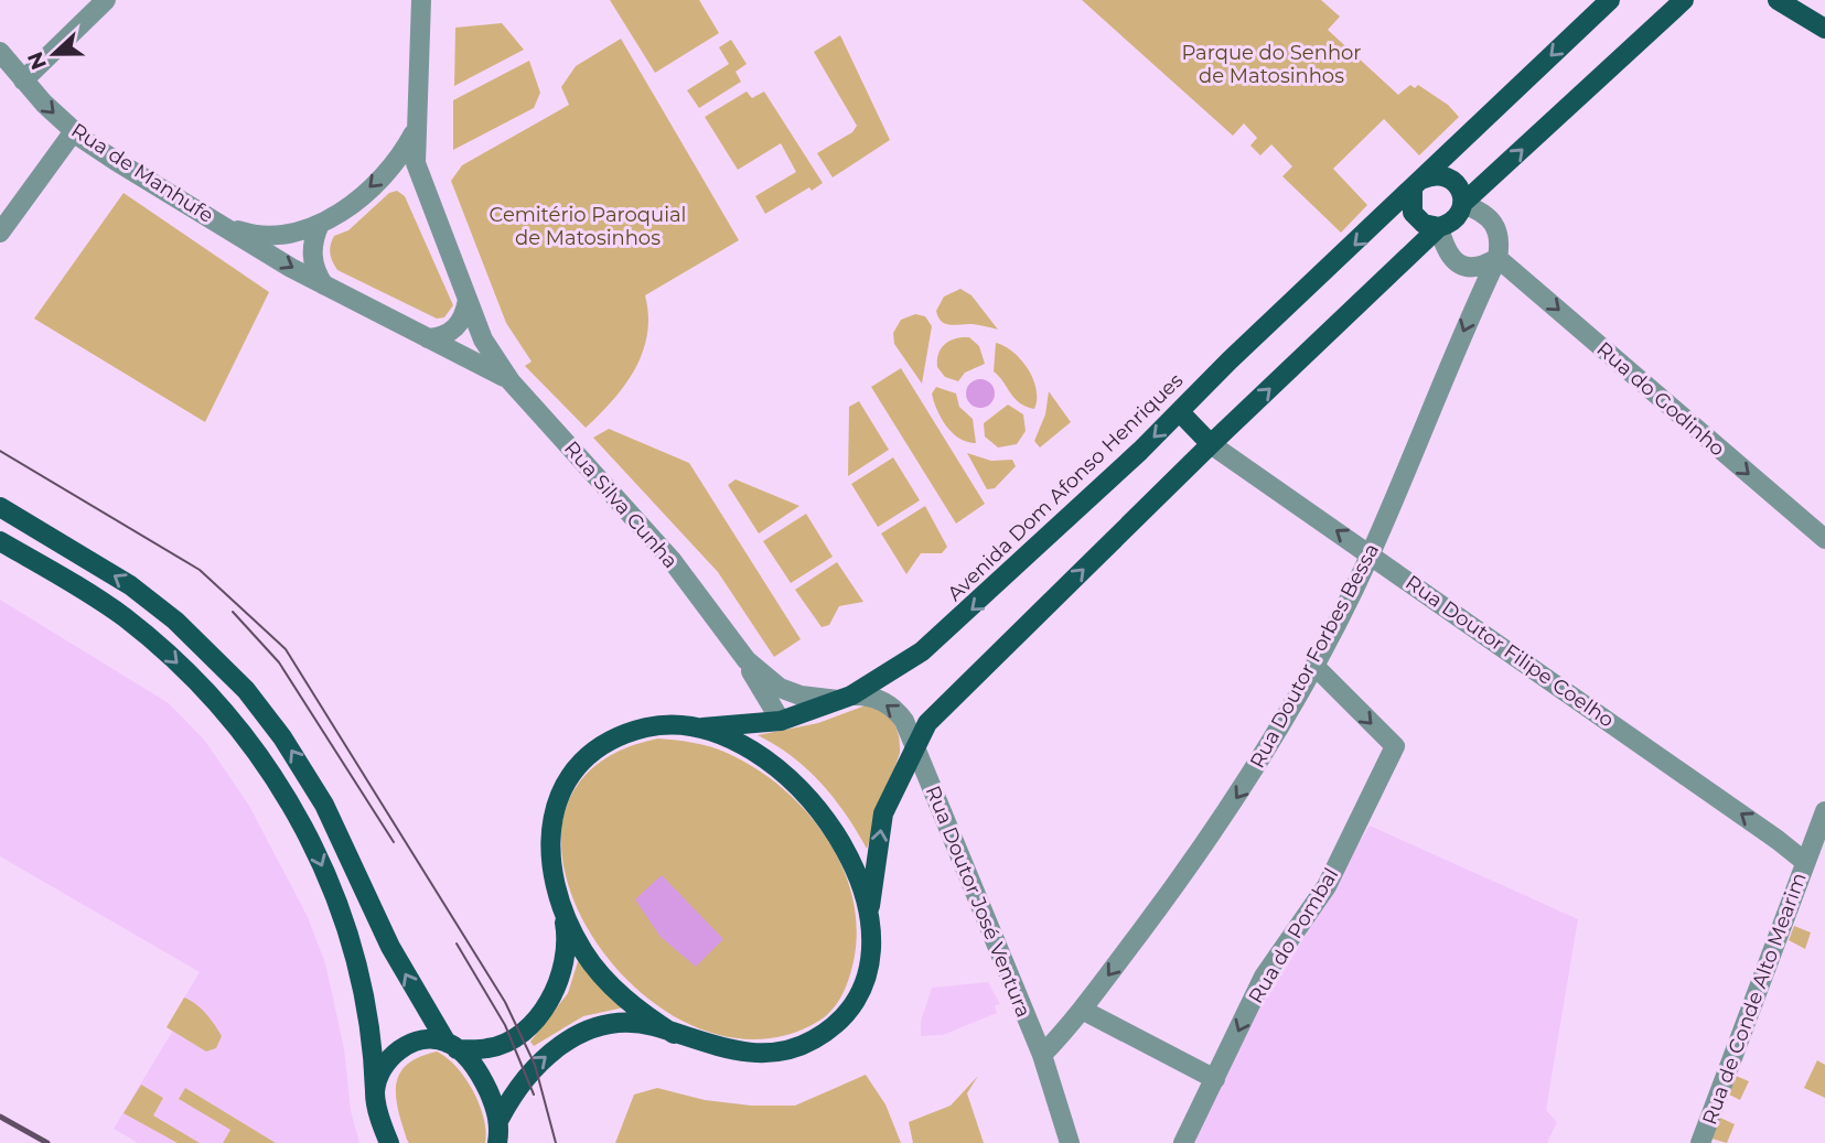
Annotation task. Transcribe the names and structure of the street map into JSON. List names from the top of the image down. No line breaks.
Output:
{"streets":{"main road":["Avenida Dom Afonso Henriques"],"street":["Rua de Manhufe","Rua do Godinho","Rua Silva Cunha","Rua Doutor Filipe Coelho","Rua Doutor Forbes Bessa","Rua Doutor José Ventura","Rua do Pombal","Rua de Conde Alto Mearim"]},"crossings":[["Rua de Manhufe","Rua Silva Cunha"],["Rua do Godinho","Rua Doutor Forbes Bessa"],["Avenida Dom Afonso Henriques","Rua Silva Cunha"],["Avenida Dom Afonso Henriques","Rua Doutor José Ventura"],["Rua Silva Cunha","Rua Doutor José Ventura"],["Rua Doutor Filipe Coelho","Rua Doutor Forbes Bessa"],["Rua Doutor Filipe Coelho","Rua de Conde Alto Mearim"],["Rua Doutor Forbes Bessa","Rua Doutor José Ventura"],["Rua Doutor Forbes Bessa","Rua do Pombal"]],"one_way":["Rua do Godinho","Rua Doutor Filipe Coelho","Rua Doutor Forbes Bessa","Rua do Pombal"],"parks":["Parque do Senhor de Matosinhos","Cemitério Paroquial de Matosinhos"],"north":"left"}
